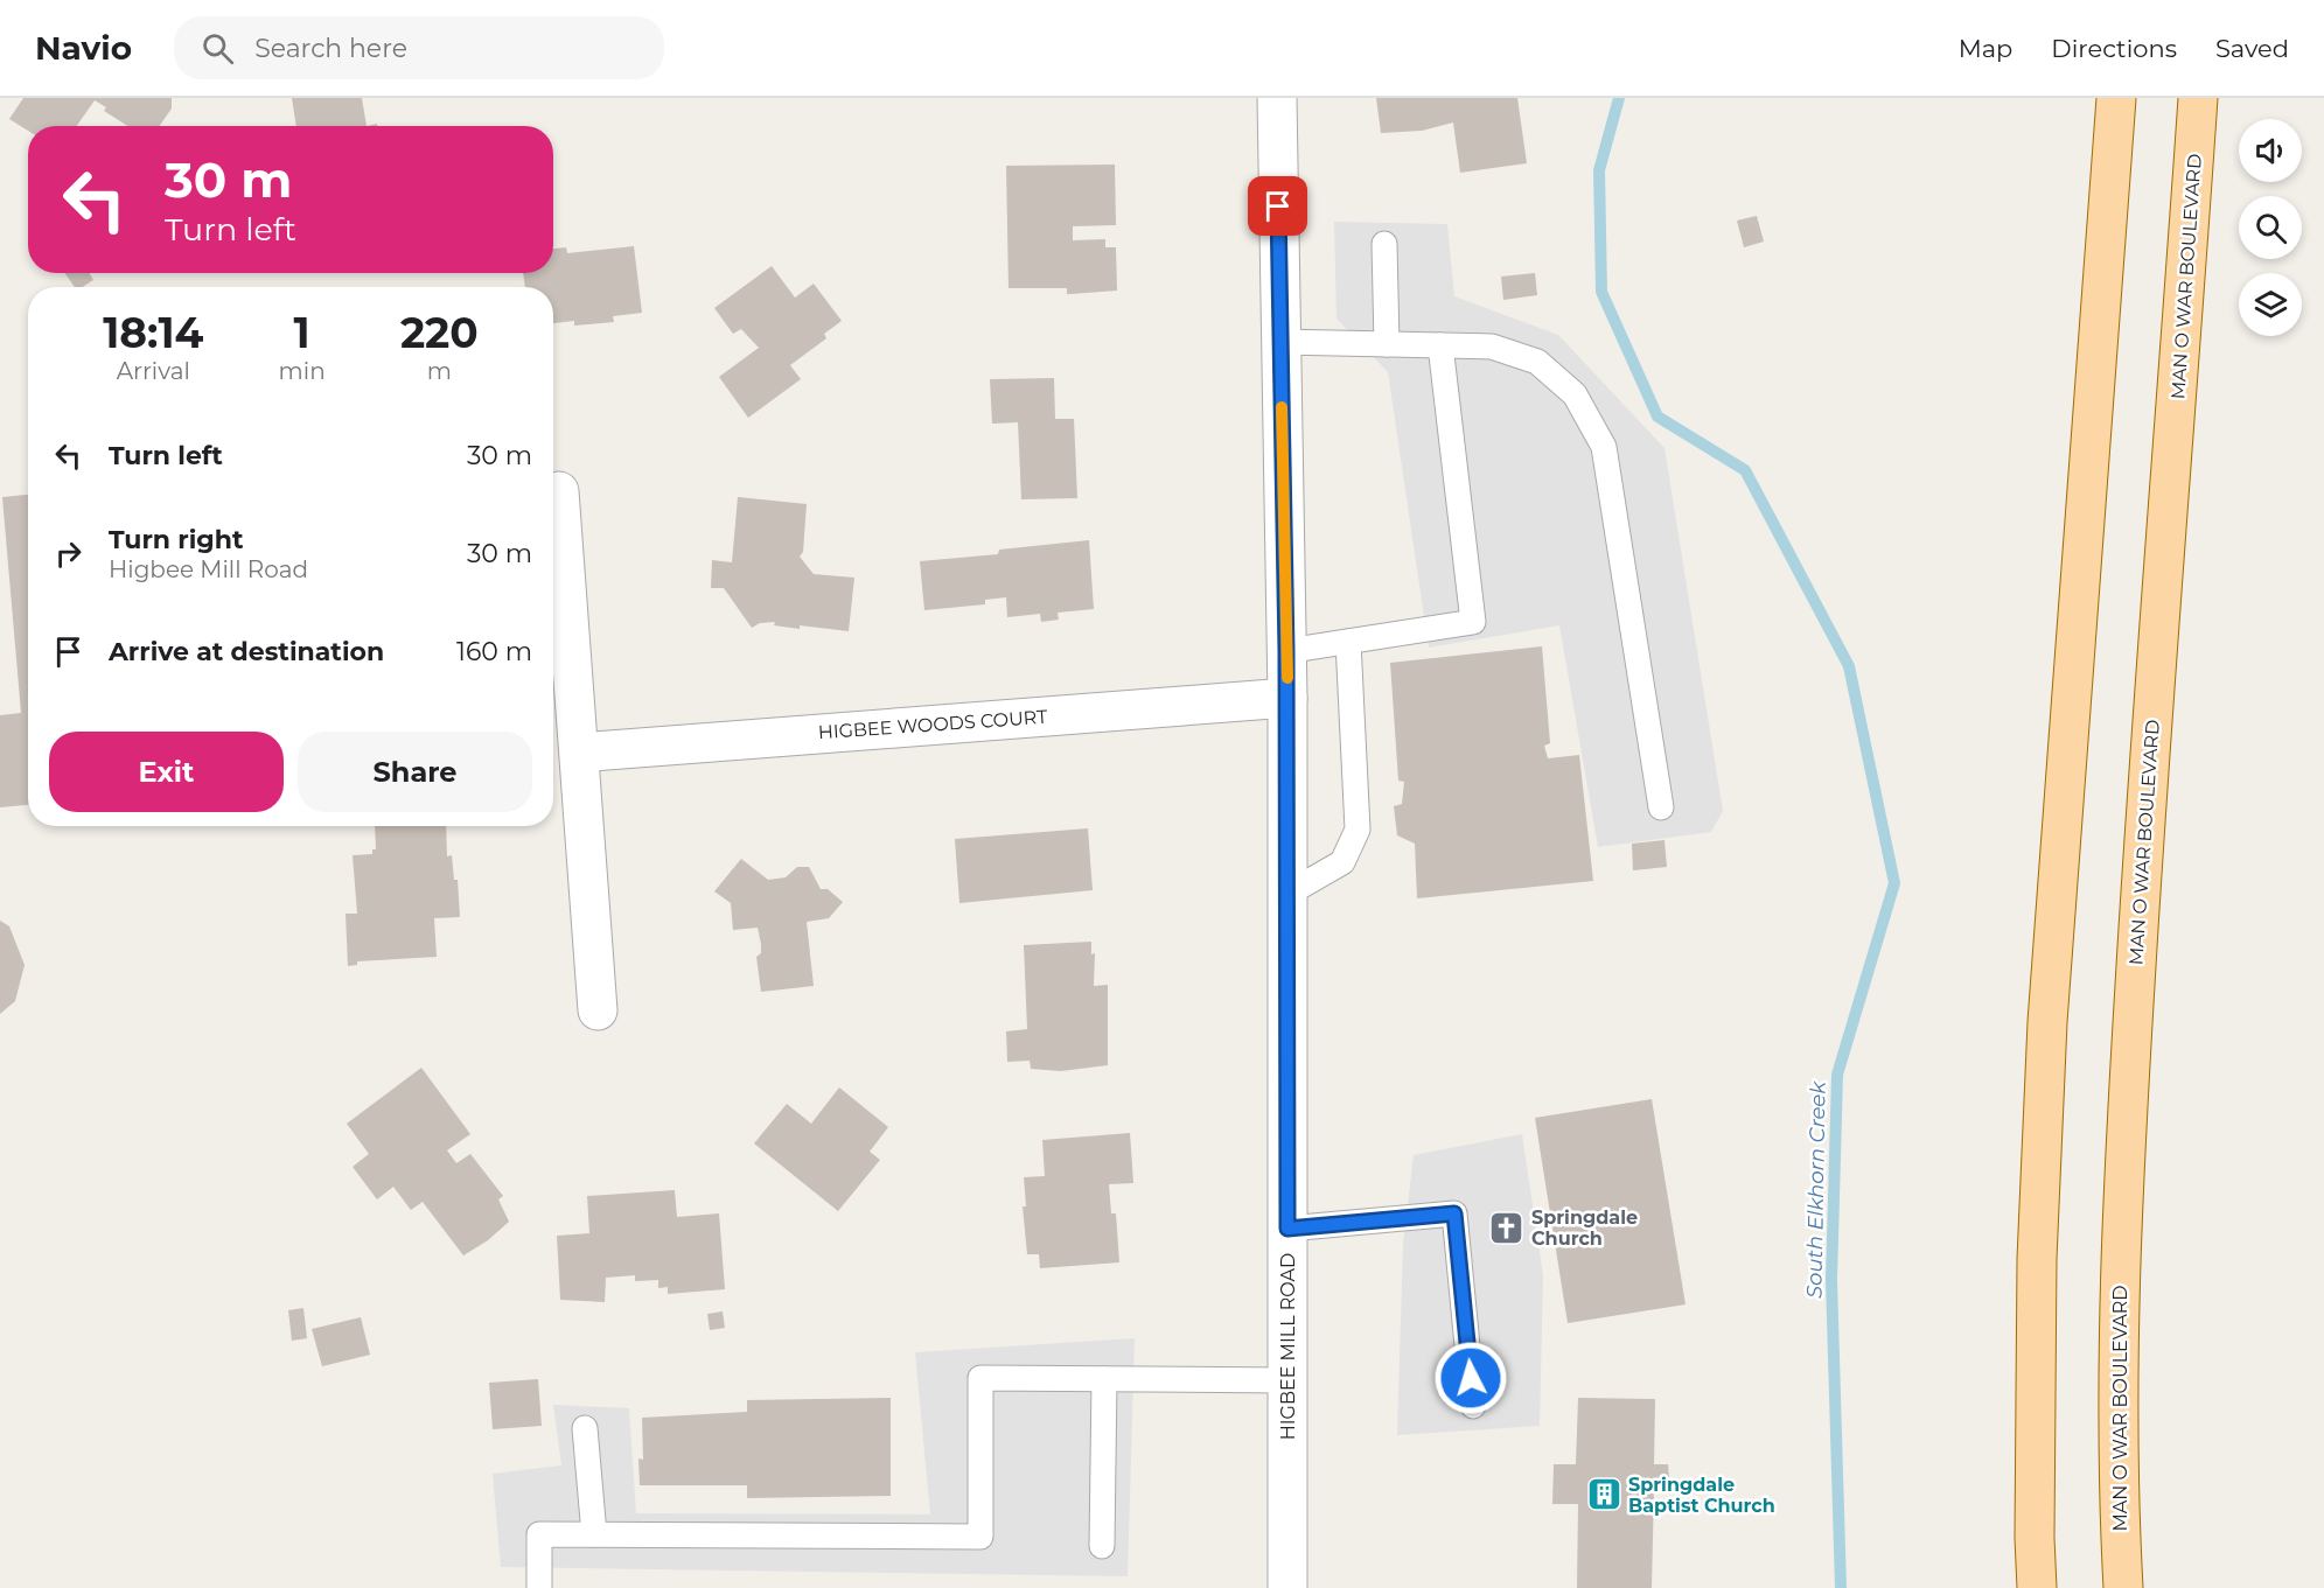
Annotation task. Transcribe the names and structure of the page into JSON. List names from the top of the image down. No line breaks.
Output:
{"streets":{"main road":["MAN O WAR BOULEVARD"],"street":["HIGBEE WOODS COURT","HIGBEE MILL ROAD"]},"crossings":[["HIGBEE WOODS COURT","HIGBEE MILL ROAD"]],"water":["South Elkhorn Creek"],"places":{"church":["Springdale Church"],"building":["Springdale Baptist Church"]},"page":{"header":"Navio","search":"Search here","nav":["Map","Directions","Saved"],"turn":["30 m","Turn left"],"eta":["18:14","Arrival","1","min","220","m"],"list":[{"name":"Turn left","value":"30 m"},{"name":"Turn right","note":"Higbee Mill Road","value":"30 m"},{"name":"Arrive at destination","value":"160 m"}],"buttons":["Exit","Share"]}}
